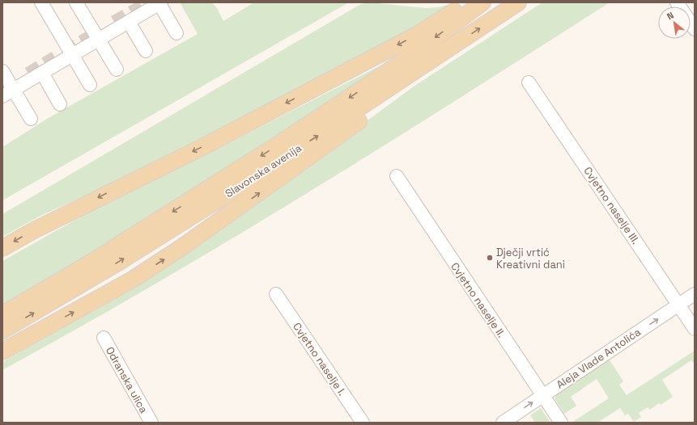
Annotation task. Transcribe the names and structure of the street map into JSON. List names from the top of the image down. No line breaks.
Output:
{"streets":{"main road":["Slavonska avenija"],"street":["Cvjetno naselje III.","Cvjetno naselje II.","Aleja Vlade Antolića","Cvjetno naselje I.","Odranska ulica"]},"crossings":[["Cvjetno naselje III.","Aleja Vlade Antolića"],["Cvjetno naselje II.","Aleja Vlade Antolića"]],"one_way":["Aleja Vlade Antolića"],"places":["Dječji vrtić Kreativni dani"],"north":"top left"}
